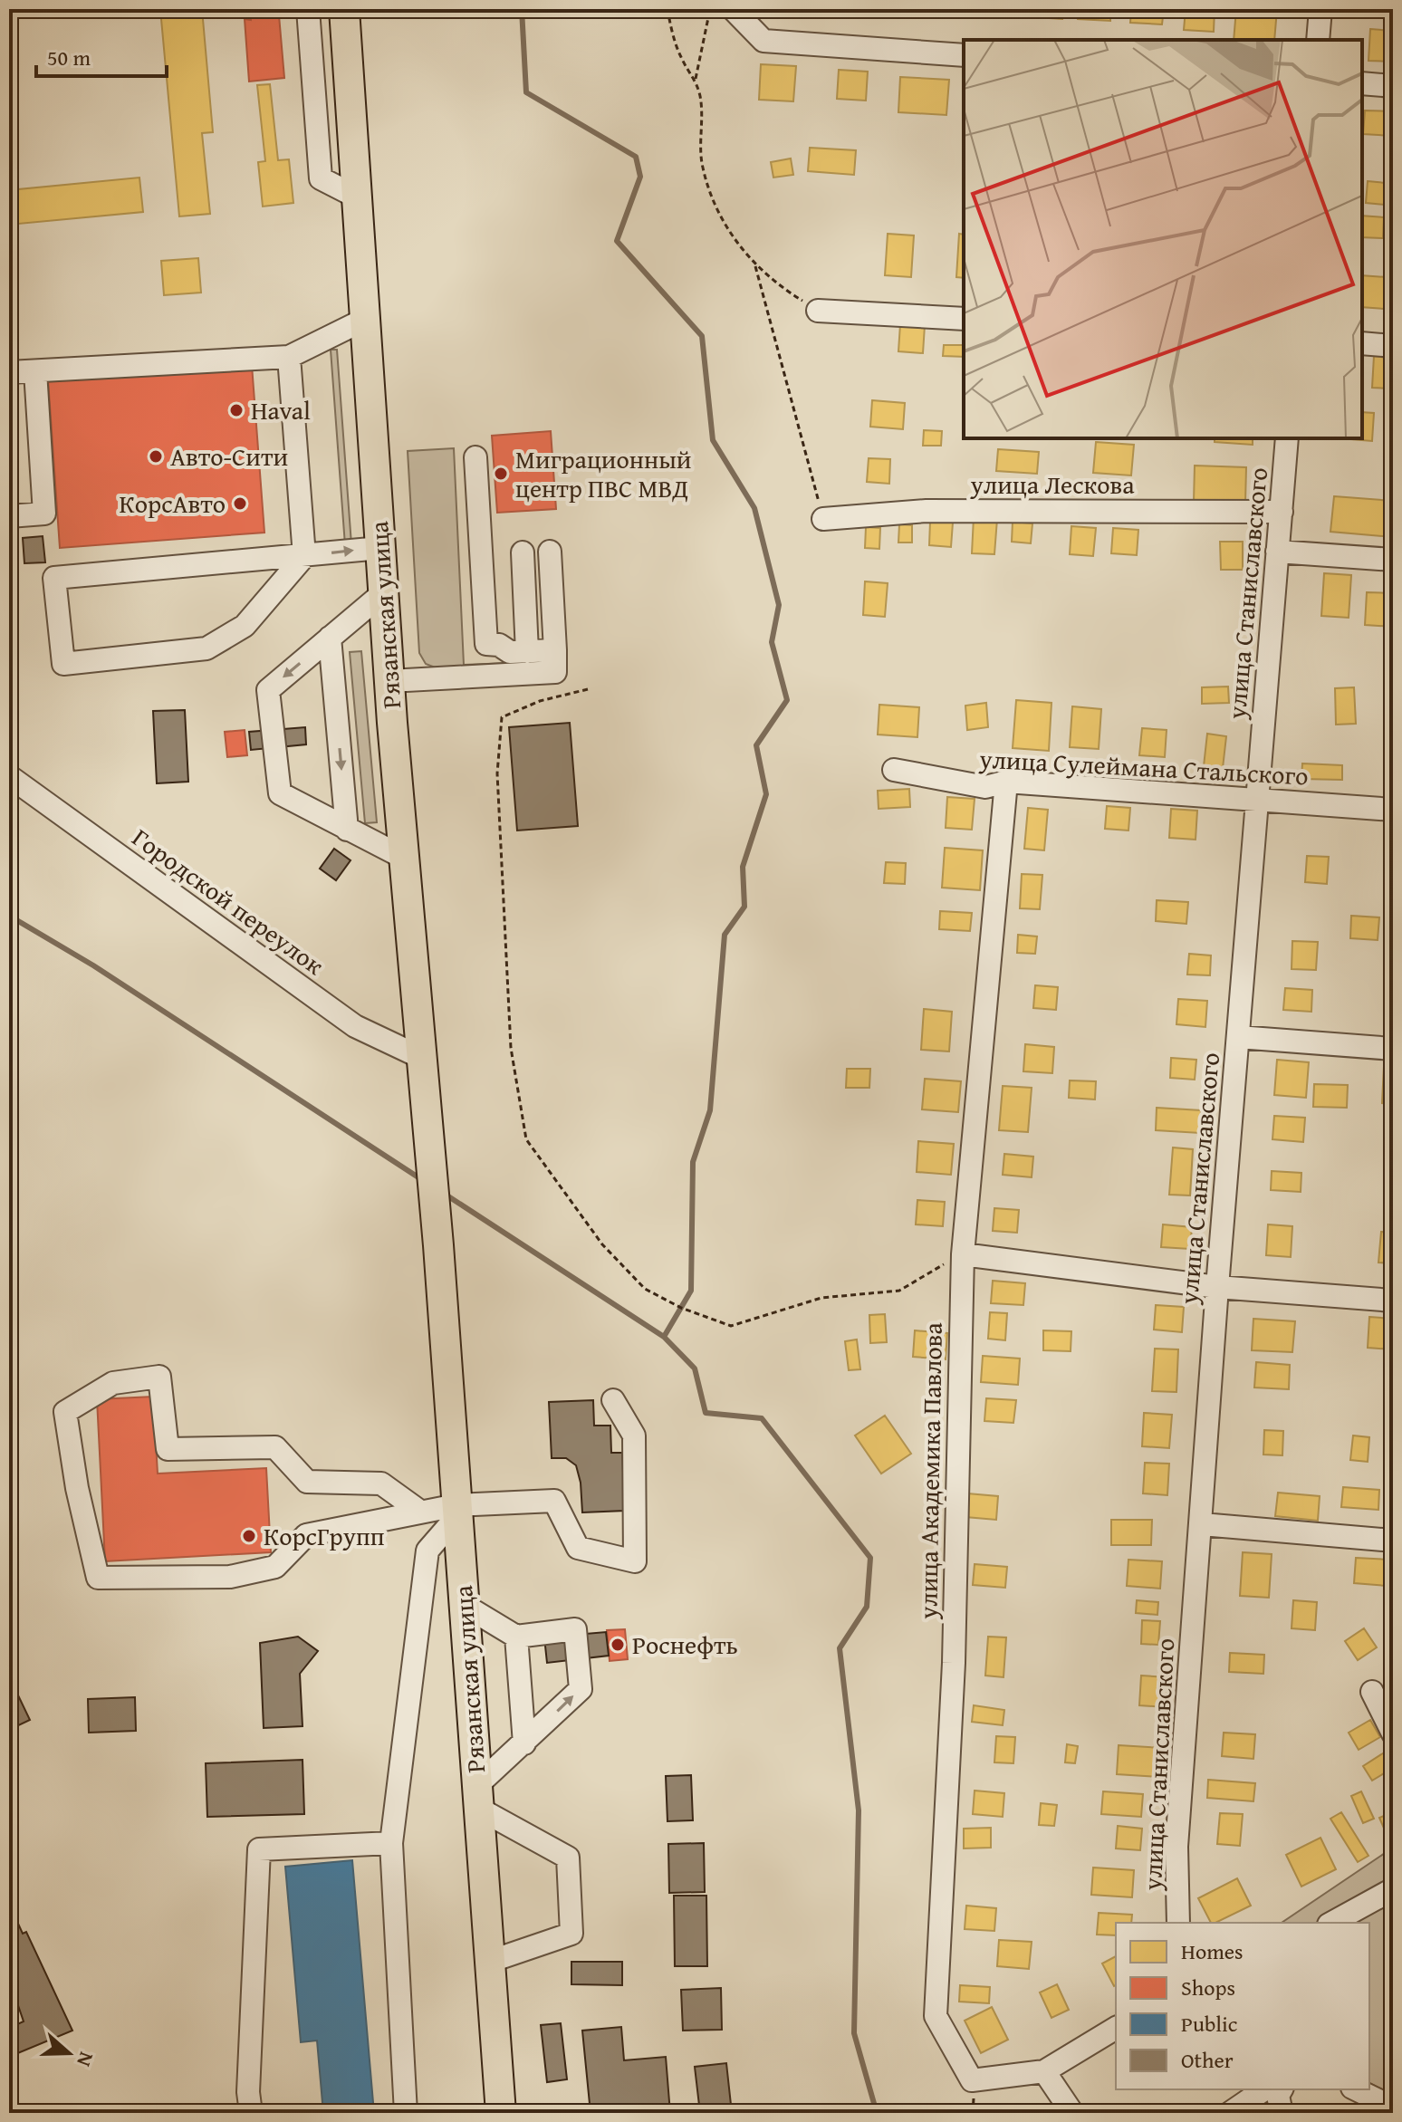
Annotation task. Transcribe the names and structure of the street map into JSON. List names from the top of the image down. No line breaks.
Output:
{"streets":{"main road":["Рязанская улица"],"street":["улица Лескова","улица Станиславского","улица Сулеймана Стальского","Городской переулок","улица Академика Павлова"]},"crossings":[["улица Лескова","улица Станиславского"],["улица Станиславского","улица Сулеймана Стальского"],["Рязанская улица","Городской переулок"],["улица Сулеймана Стальского","улица Академика Павлова"]],"places":["Haval","Авто-Сити","Миграционный центр ПВС МВД","КорсАвто","КорсГрупп","Роснефть"],"legend":["Homes","Shops","Public","Other"],"scale_bar":"50 m","north":"right"}
